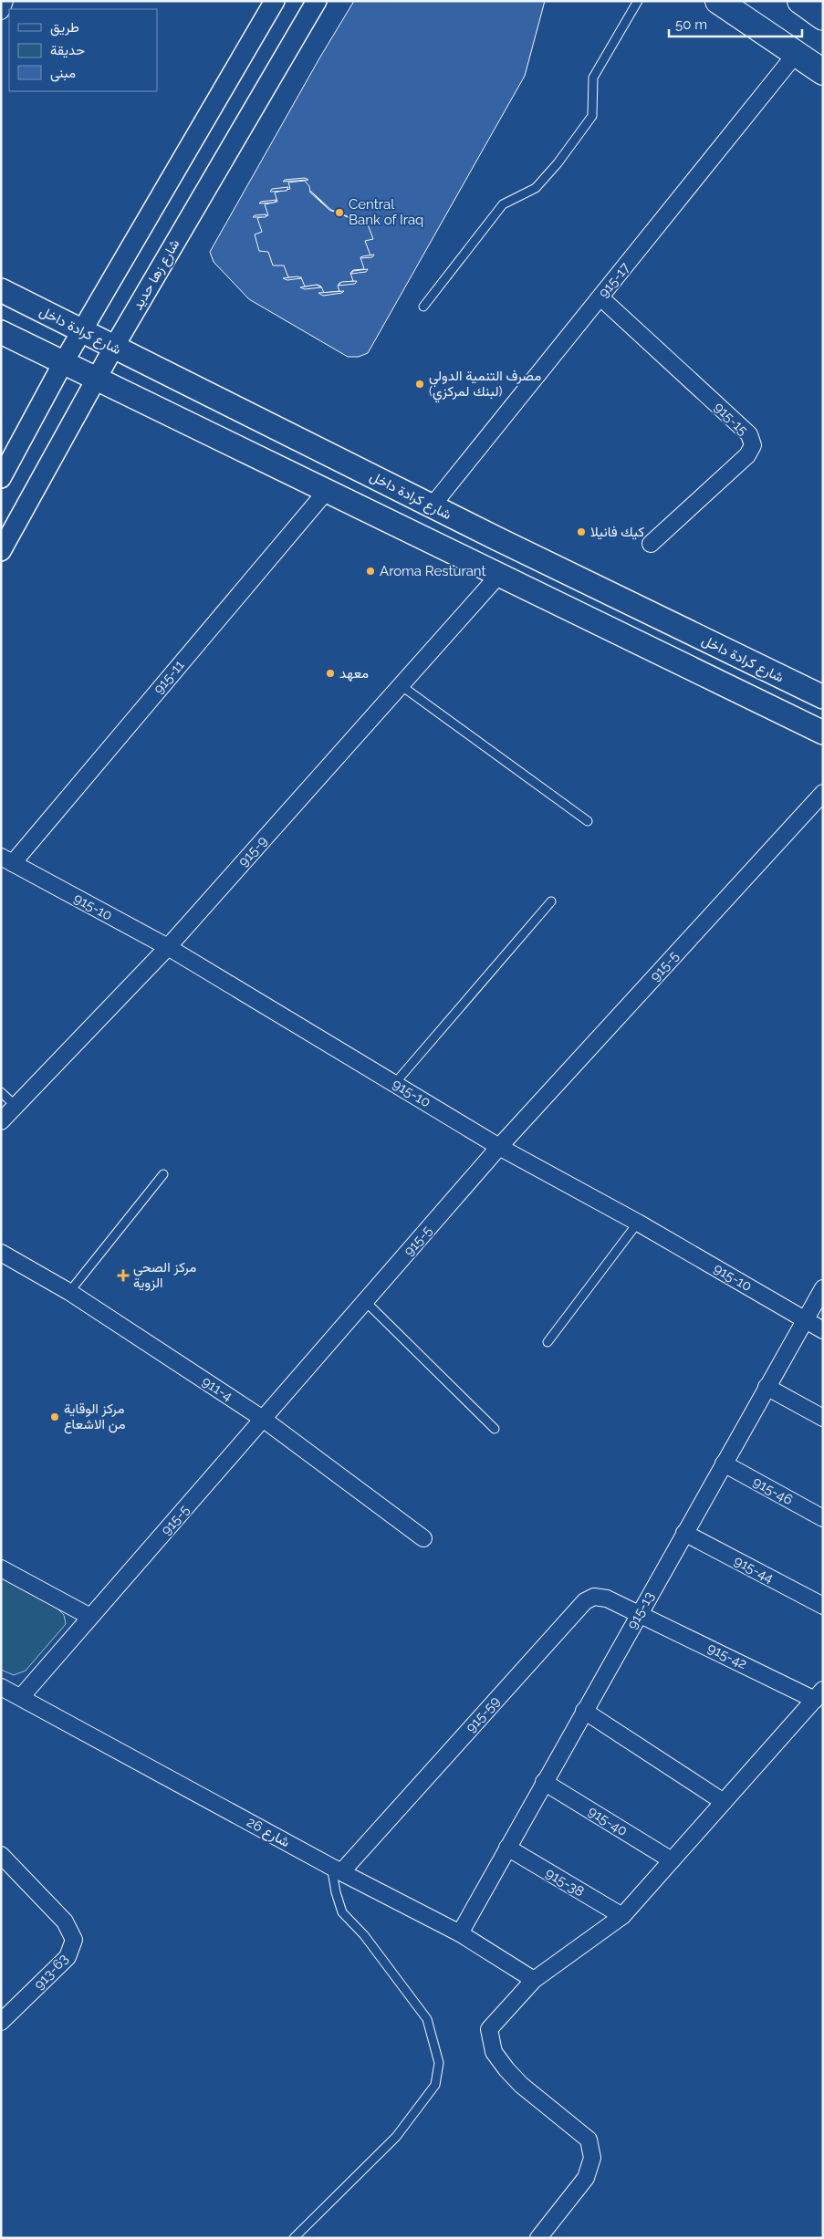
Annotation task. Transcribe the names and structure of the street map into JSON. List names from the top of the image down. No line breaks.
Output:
{"streets":{"main road":["شارع كرادة داخل"],"street":["شارع زها حديد","915-17","915-15","915-11","915-9","915-10","915-5","911-4","915-46","915-44","915-13","915-42","915-59","915-40","شارع 26","915-38","913-63"]},"crossings":[["شارع زها حديد","شارع كرادة داخل"],["915-17","شارع كرادة داخل"],["915-17","915-15"],["915-11","915-10"],["915-9","915-10"],["915-10","915-5"],["915-10","915-13"],["915-5","911-4"],["915-5","شارع 26"],["915-46","915-13"],["915-44","915-13"],["915-13","915-42"],["915-13","915-59"],["915-13","915-40"],["915-13","شارع 26"],["915-13","915-38"],["915-42","915-59"],["915-59","شارع 26"]],"places":{"other":["Central Bank of Iraq","مصرف التنمية الدولي (لبنك لمركزي)","كيك فانيلا","Aroma Resturant","معهد","مركز الوقاية من الاشعاع"],"health":["مركز الصحي الزوية"]},"legend":["طريق","حديقة","مبنى"],"scale_bar":"50 m"}
